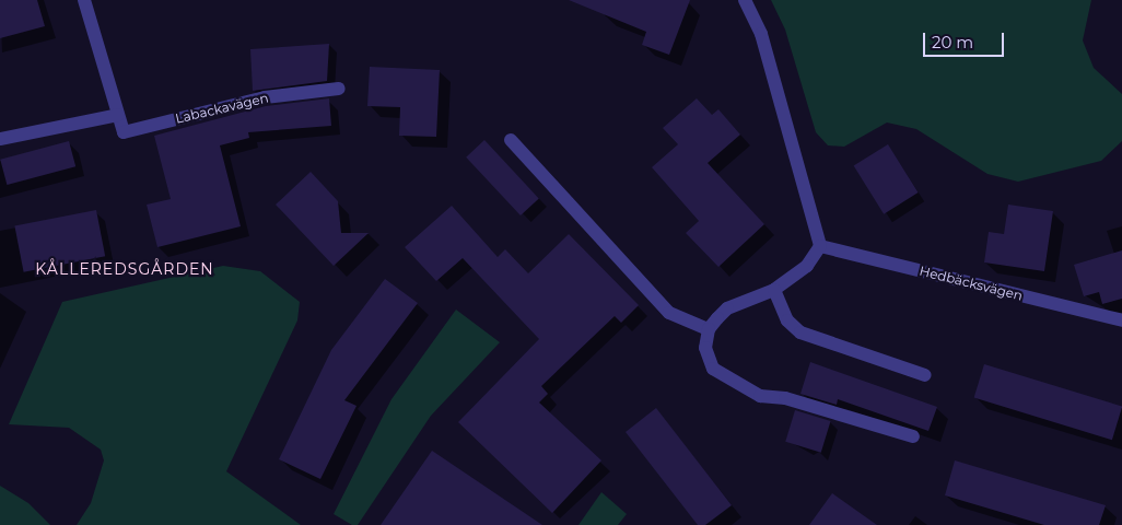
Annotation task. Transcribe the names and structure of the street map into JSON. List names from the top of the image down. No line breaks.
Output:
{"streets":{"street":["Labackavägen","Hedbäcksvägen"]},"districts":["KÅLLEREDSGÅRDEN"],"scale_bar":"20 m"}
